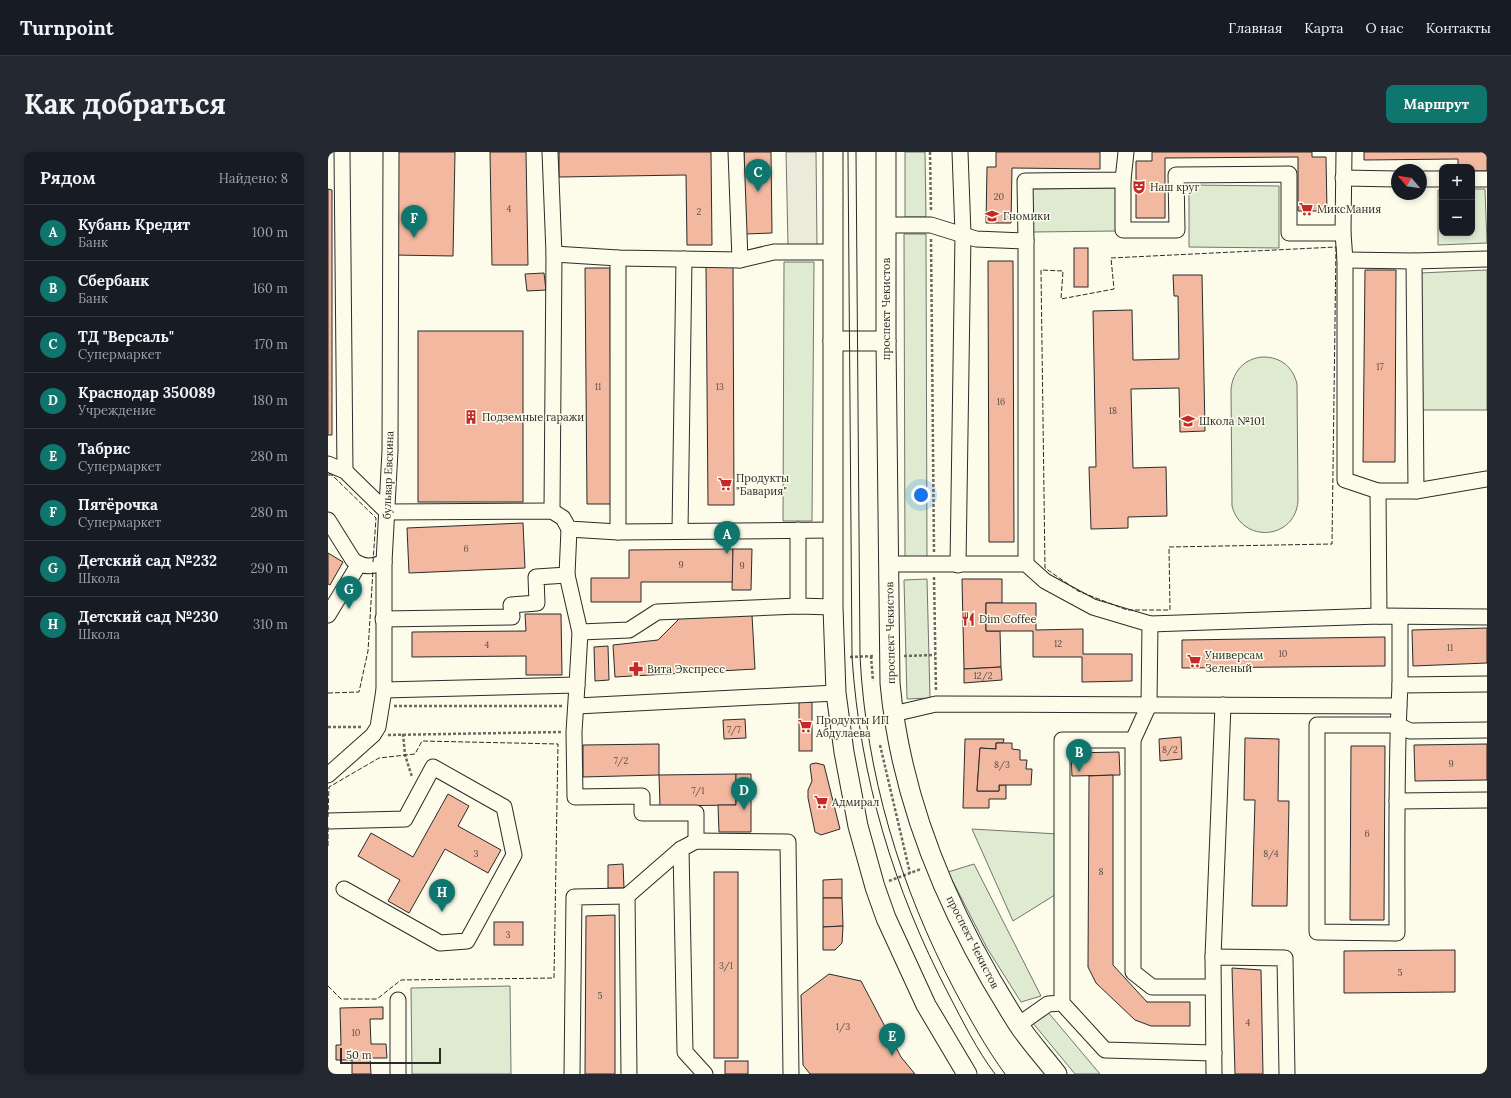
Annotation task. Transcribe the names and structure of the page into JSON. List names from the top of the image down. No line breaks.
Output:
{"streets":{"main road":["проспект Чекистов"],"street":["бульвар Евскина"]},"places":{"theatre":["Наш круг"],"supermarket":["МиксМания","Продукты \"Бавария\"","Универсам Зеленый","Продукты ИП Абдулаева","Адмирал"],"school or university":["Гномики","Школа №101"],"building":["Подземные гаражи"],"restaurant":["Dim Coffee"],"pharmacy":["Вита Экспресс"]},"house_numbers":["20","4","2","17","11","13","16","18","6","9","9","12","4","11","10","12/2","7/7","8/2","7/2","9","8/3","7/1","6","3","8/4","8","3","3/1","5","5","4","1/3","10"],"scale_bar":"50 m","north":"top left","page":{"header":"Turnpoint","nav":["Главная","Карта","О нас","Контакты"],"buttons":"Маршрут","title":"Как добраться","heading":["Рядом","Найдено: 8"],"pins":["C","F","A","G","B","D","H","E"],"map_buttons":["+","−"],"list":[{"mark":"A","name":"Кубань Кредит","note":"Банк","value":"100 m"},{"mark":"B","name":"Сбербанк","note":"Банк","value":"160 m"},{"mark":"C","name":"ТД \"Версаль\"","note":"Супермаркет","value":"170 m"},{"mark":"D","name":"Краснодар 350089","note":"Учреждение","value":"180 m"},{"mark":"E","name":"Табрис","note":"Супермаркет","value":"280 m"},{"mark":"F","name":"Пятёрочка","note":"Супермаркет","value":"280 m"},{"mark":"G","name":"Детский сад №232","note":"Школа","value":"290 m"},{"mark":"H","name":"Детский сад №230","note":"Школа","value":"310 m"}],"scale":"50 m"}}
